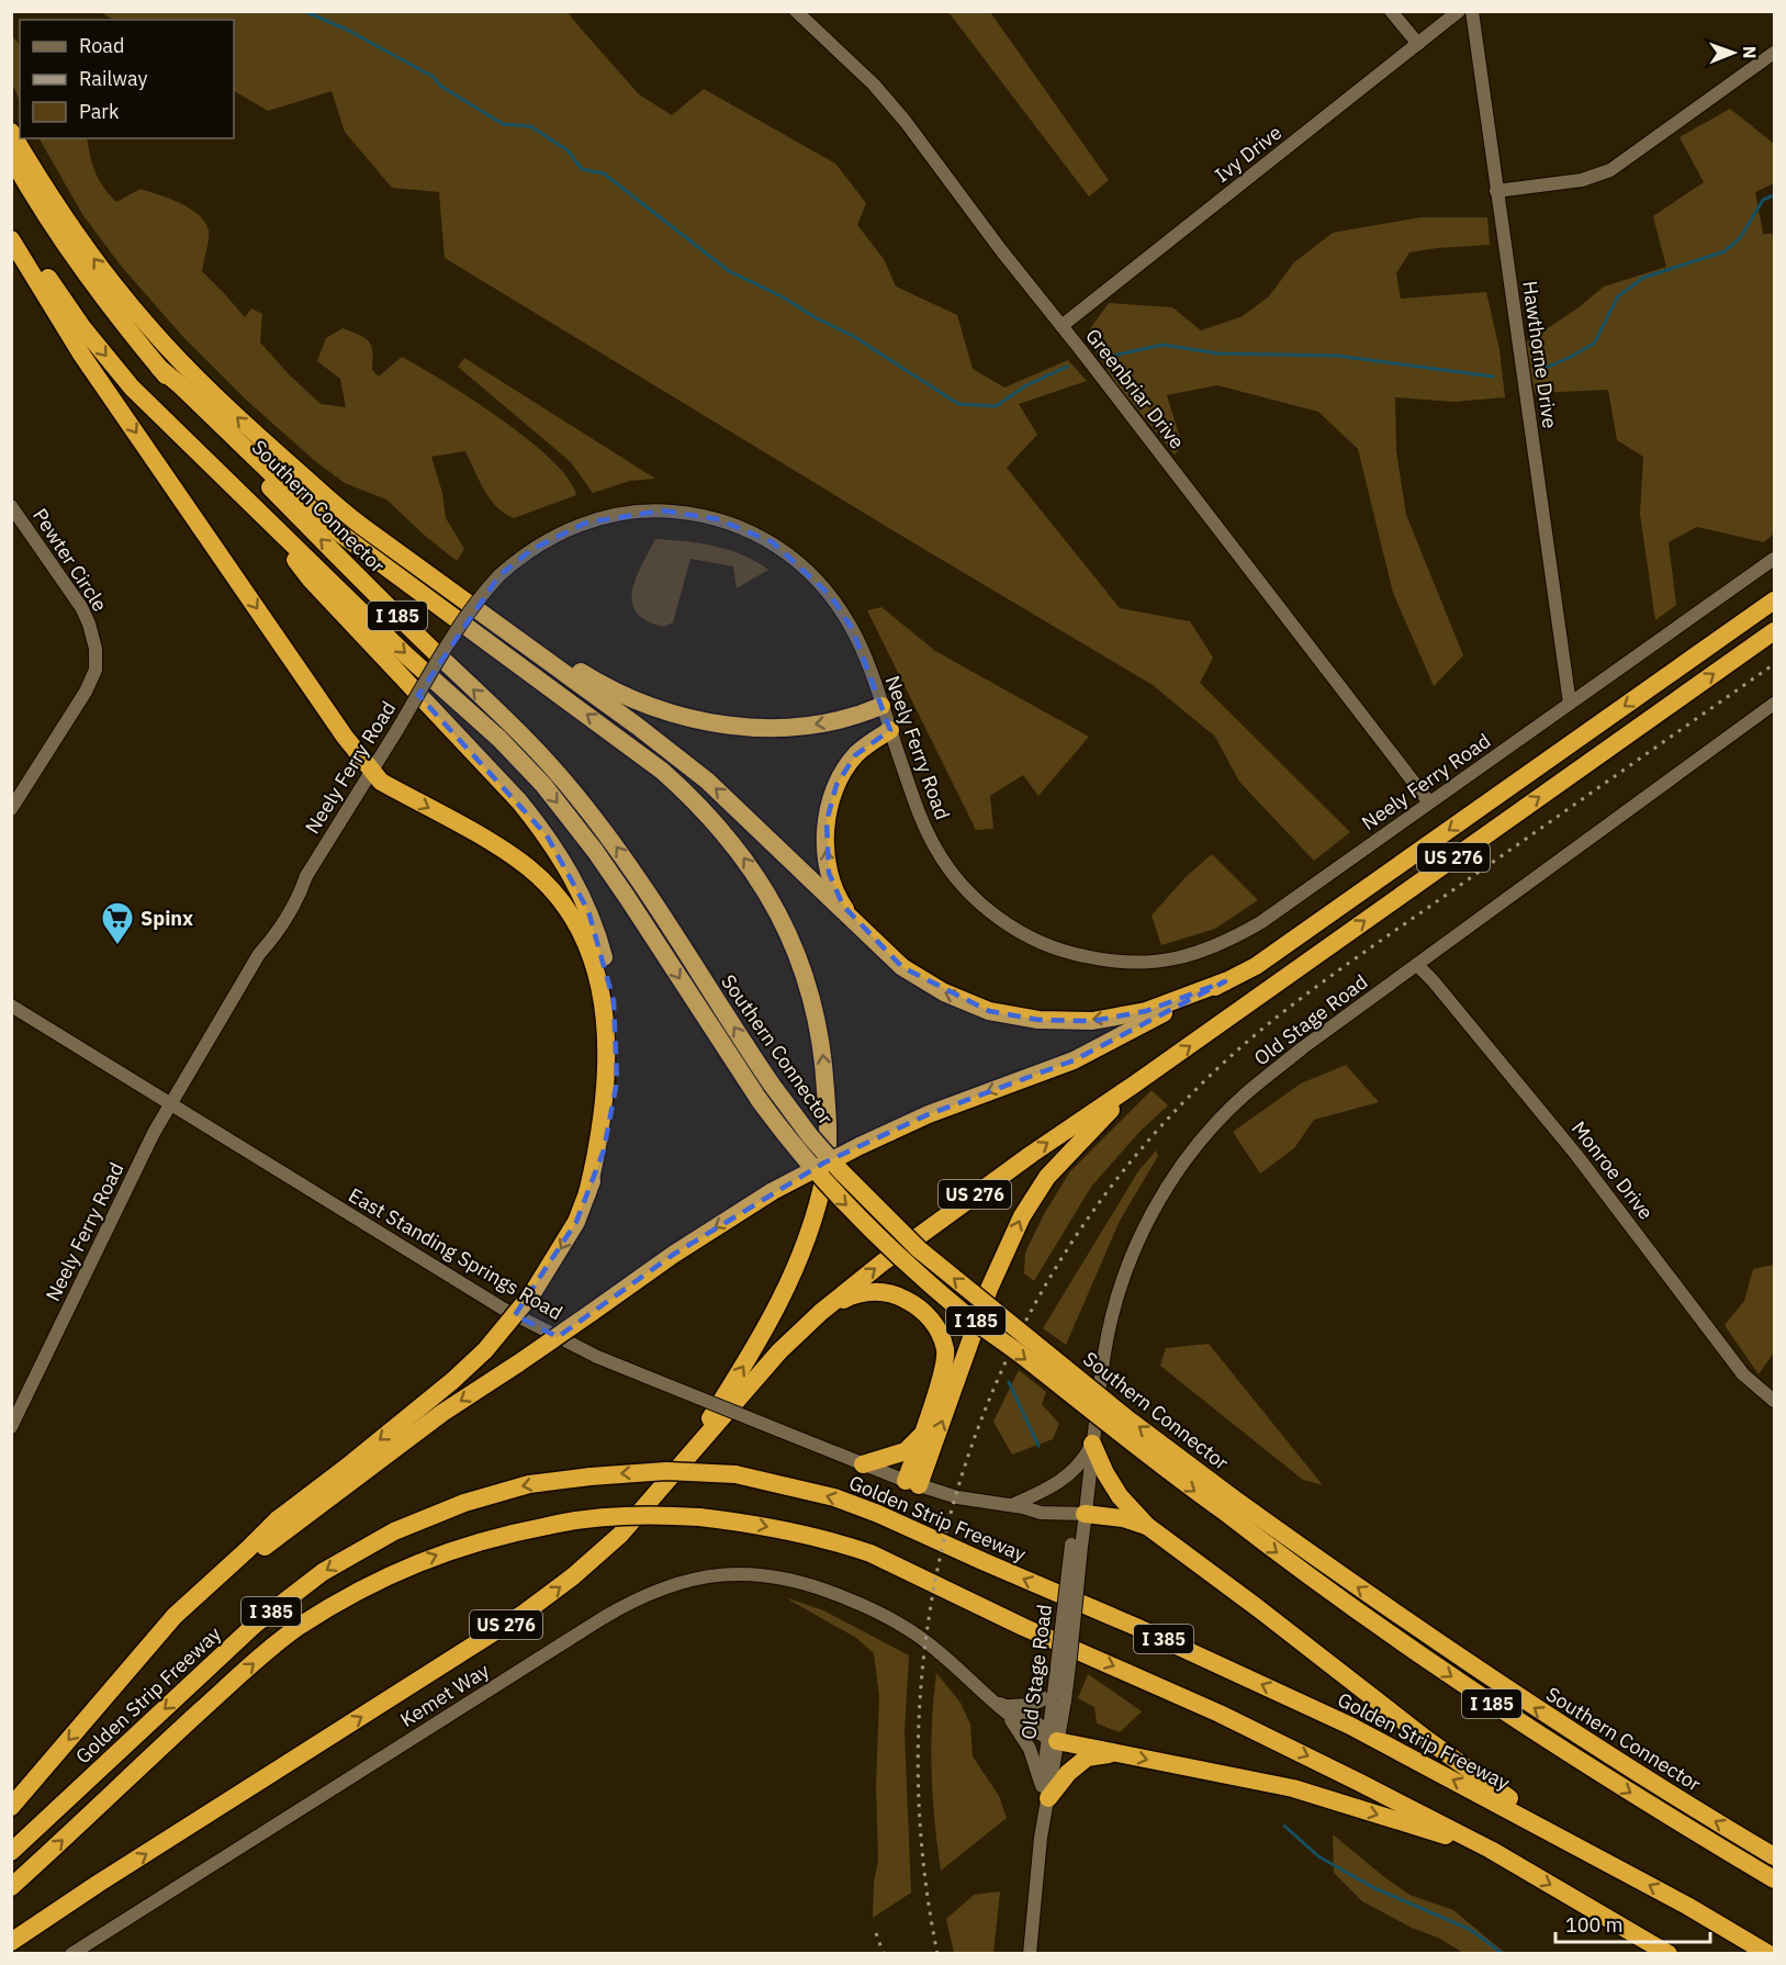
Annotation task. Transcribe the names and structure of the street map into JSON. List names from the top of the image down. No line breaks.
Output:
{"streets":{"highway":["Southern Connector","I 185","US 276","Golden Strip Freeway","I 385"],"street":["Ivy Drive","Hawthorne Drive","Greenbriar Drive","Pewter Circle","Neely Ferry Road","Old Stage Road","Monroe Drive","East Standing Springs Road","Kemet Way"]},"crossings":[["Ivy Drive","Greenbriar Drive"],["Hawthorne Drive","Neely Ferry Road"],["Greenbriar Drive","Neely Ferry Road"],["Neely Ferry Road","East Standing Springs Road"],["Old Stage Road","Monroe Drive"],["Old Stage Road","East Standing Springs Road"],["Old Stage Road","Kemet Way"]],"one_way":["Golden Strip Freeway"],"places":{"supermarket":["Spinx"]},"legend":["Road","Railway","Park"],"scale_bar":"100 m","north":"right"}
